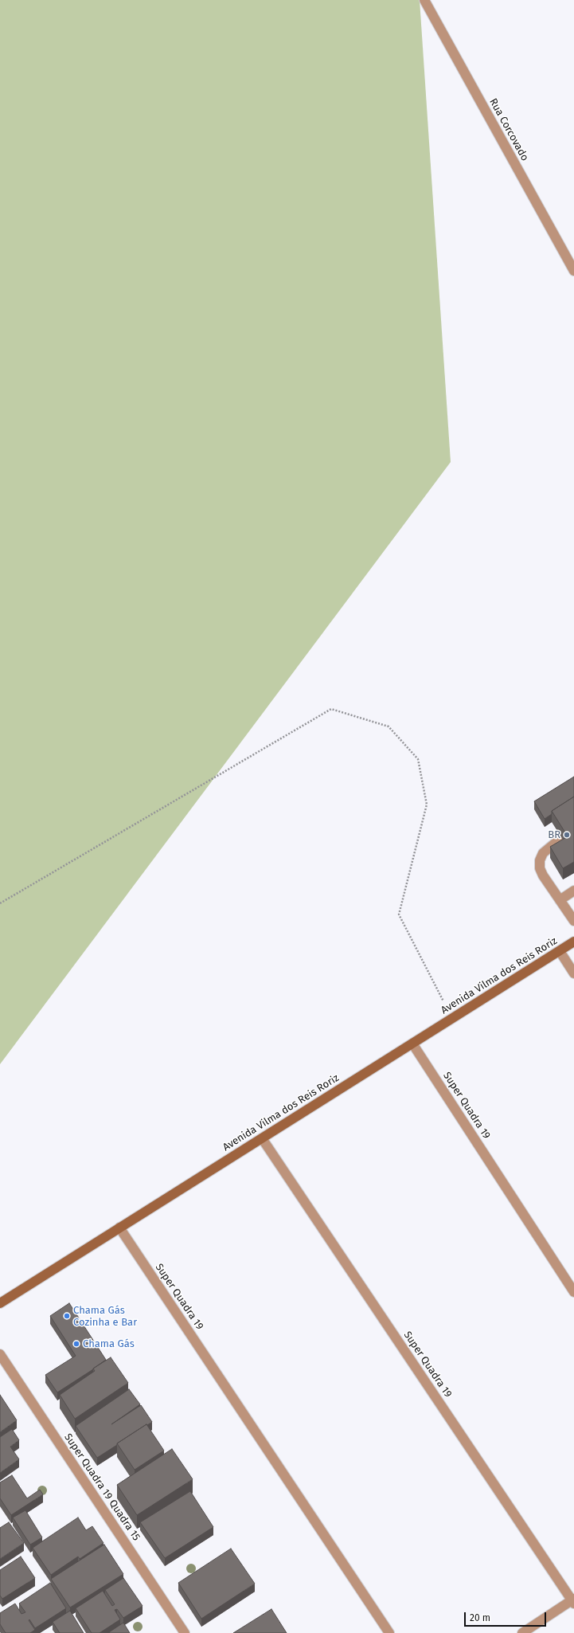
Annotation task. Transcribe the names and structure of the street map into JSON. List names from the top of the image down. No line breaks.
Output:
{"streets":{"main road":["Avenida Vilma dos Reis Roriz"],"street":["Rua Corcovado","Super Quadra 19","Super Quadra 19 Quadra 15"]},"crossings":[["Avenida Vilma dos Reis Roriz","Super Quadra 19"]],"places":["BR","Chama Gás Cozinha e Bar","Chama Gás"],"scale_bar":"20 m"}
